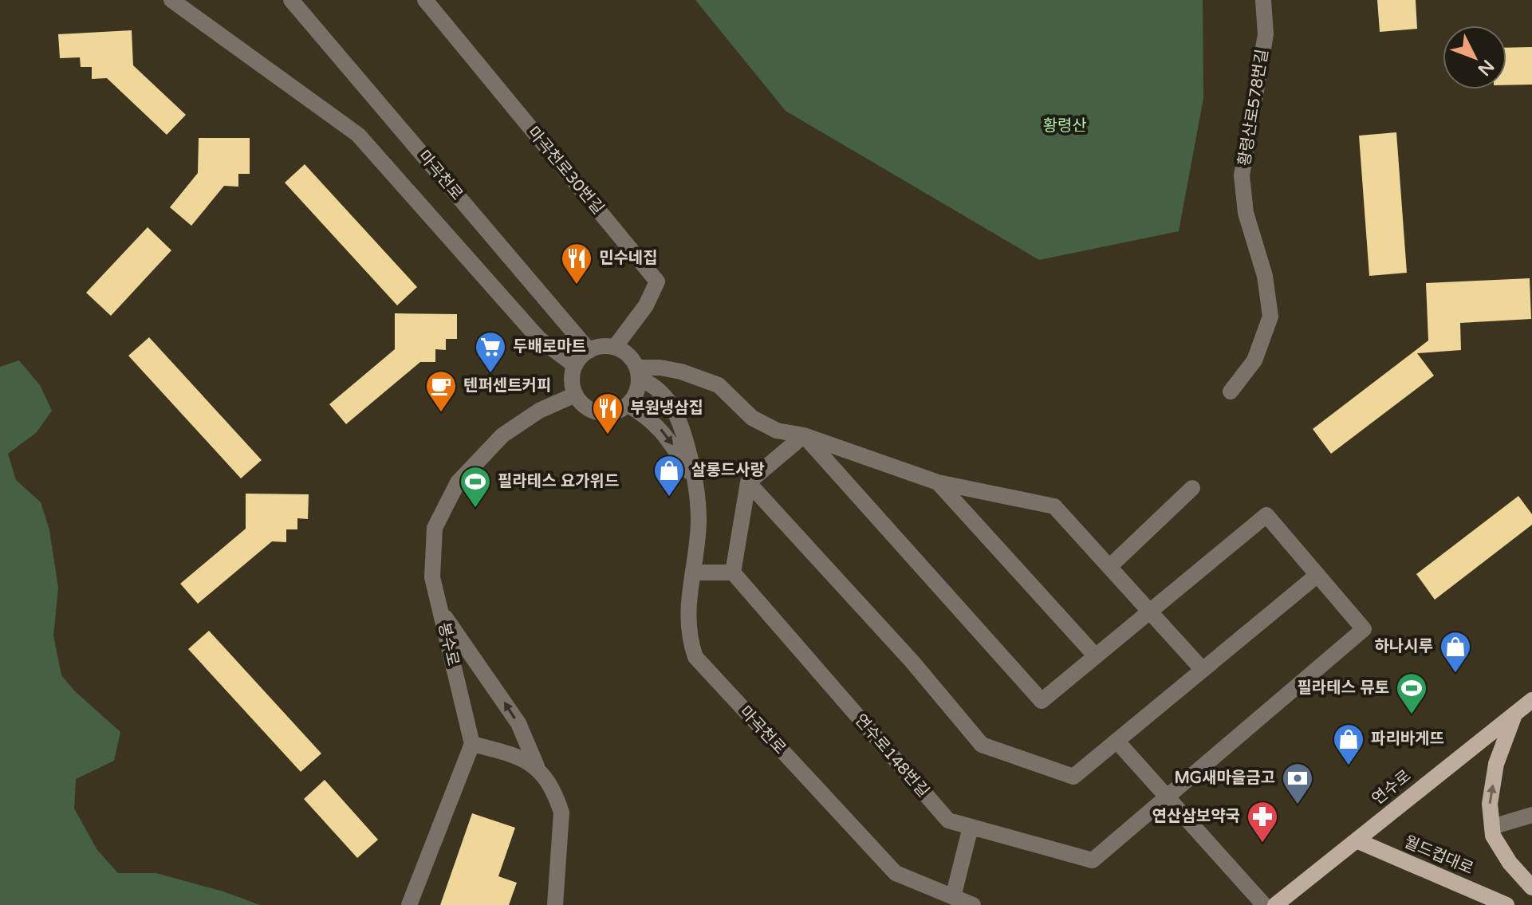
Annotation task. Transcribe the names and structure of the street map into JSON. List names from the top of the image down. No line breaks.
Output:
{"streets":{"main road":["연수로","월드컵대로"],"street":["황령산로578번길","마곡천로30번길","마곡천로","봉수로","연수로148번길"]},"crossings":[["마곡천로30번길","마곡천로"],["마곡천로30번길","봉수로"],["마곡천로","봉수로"],["연수로","월드컵대로"]],"parks":["황령산"],"places":{"restaurant":["민수네집","부원냉삼집"],"supermarket":["두배로마트"],"cafe":["텐퍼센트커피"],"shop":["살롱드사랑","하나시루","파리바게뜨"],"sports":["필라테스 요가위드","필라테스 뮤토"],"bank":["MG새마을금고"],"pharmacy":["연산삼보약국"]},"north":"bottom right"}
